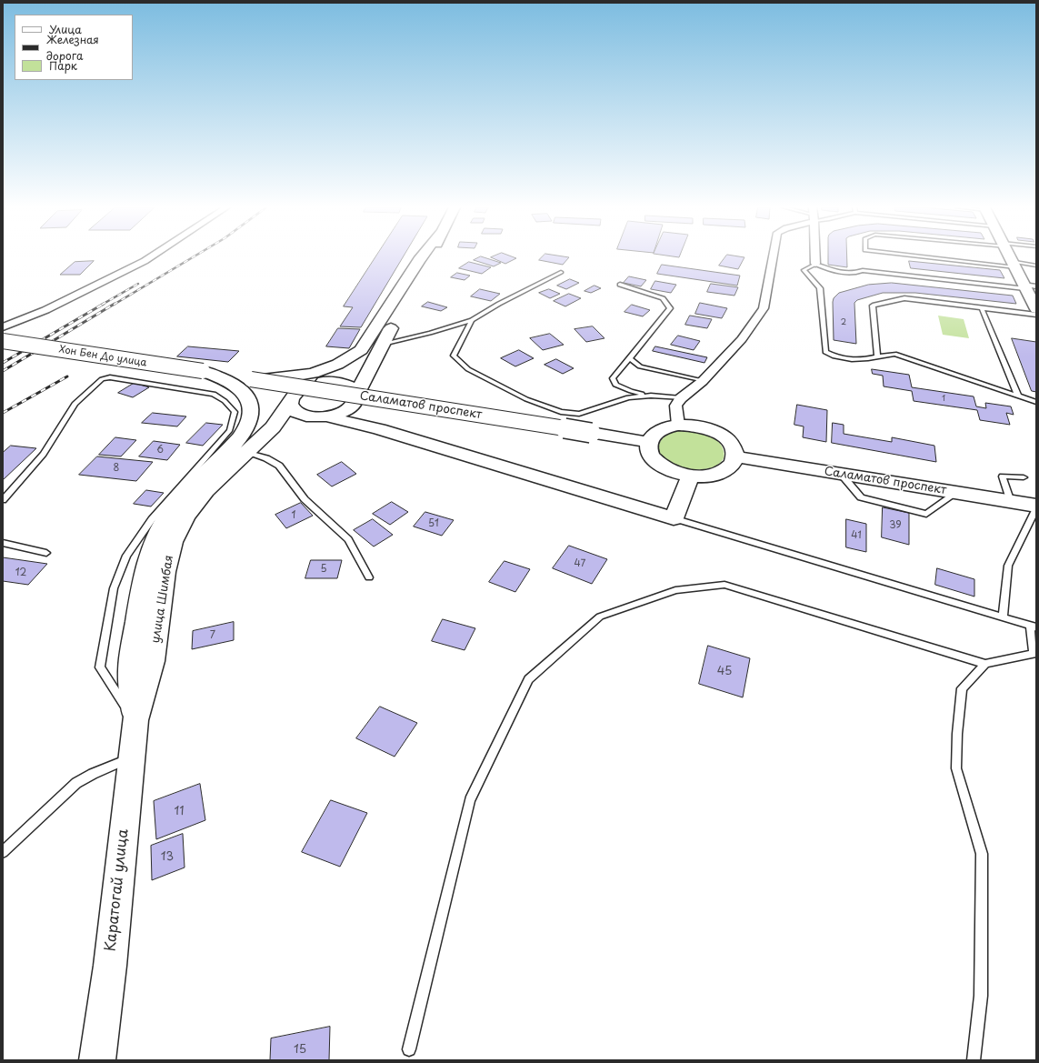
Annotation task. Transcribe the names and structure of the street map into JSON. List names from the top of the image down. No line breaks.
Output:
{"streets":{"main road":["Хон Бен До улица","Саламатов проспект","улица Шимбая","Каратогай улица"]},"crossings":[["улица Шимбая","Каратогай улица"]],"house_numbers":["2","1","6","8","1","51","39","41","47","5","12","7","45","11","13","15"],"legend":["Улица","Железная дорога","Парк"]}
